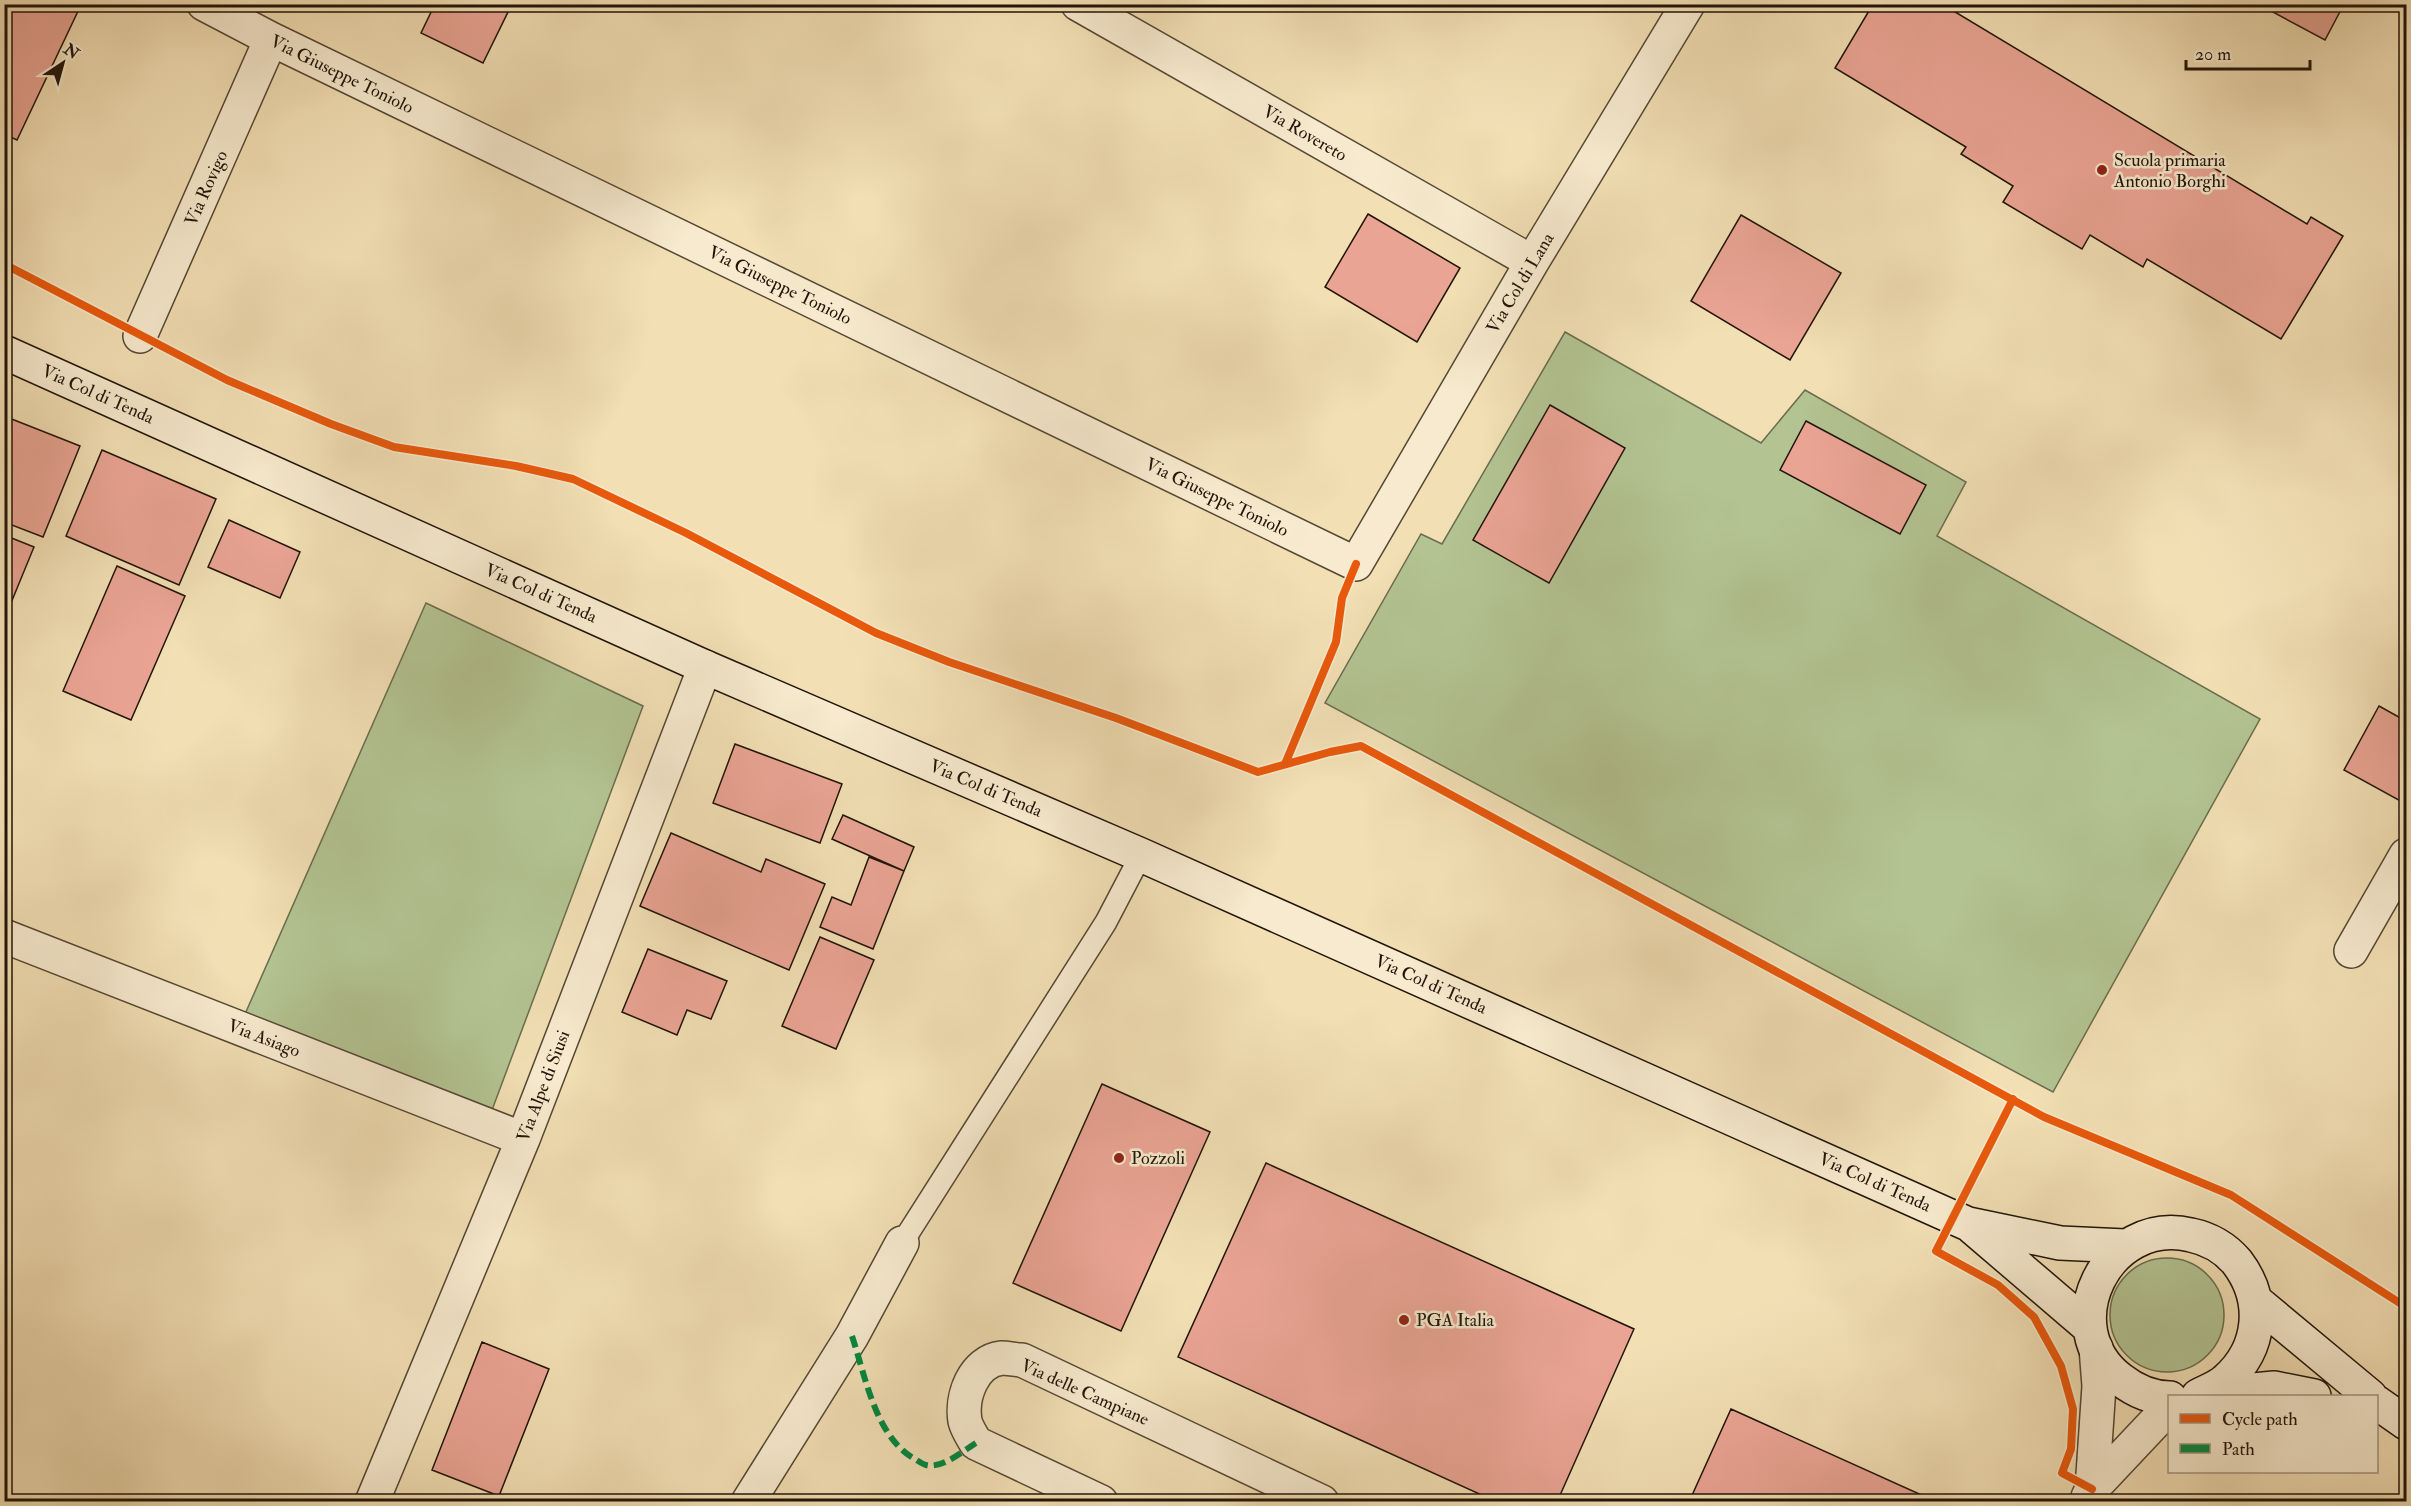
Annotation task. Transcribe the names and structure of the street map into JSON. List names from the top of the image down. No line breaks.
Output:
{"streets":{"street":["Via Giuseppe Toniolo","Via Rovereto","Via Rovigo","Via Col di Lana","Via Col di Tenda","Via Asiago","Via Alpe di Siusi","Via delle Campiane"]},"crossings":[["Via Giuseppe Toniolo","Via Rovigo"],["Via Giuseppe Toniolo","Via Col di Lana"],["Via Rovereto","Via Col di Lana"],["Via Col di Tenda","Via Alpe di Siusi"],["Via Asiago","Via Alpe di Siusi"]],"places":["Scuola primaria Antonio Borghi","Pozzoli","PGA Italia"],"legend":["Cycle path","Path"],"scale_bar":"20 m","north":"top right"}
